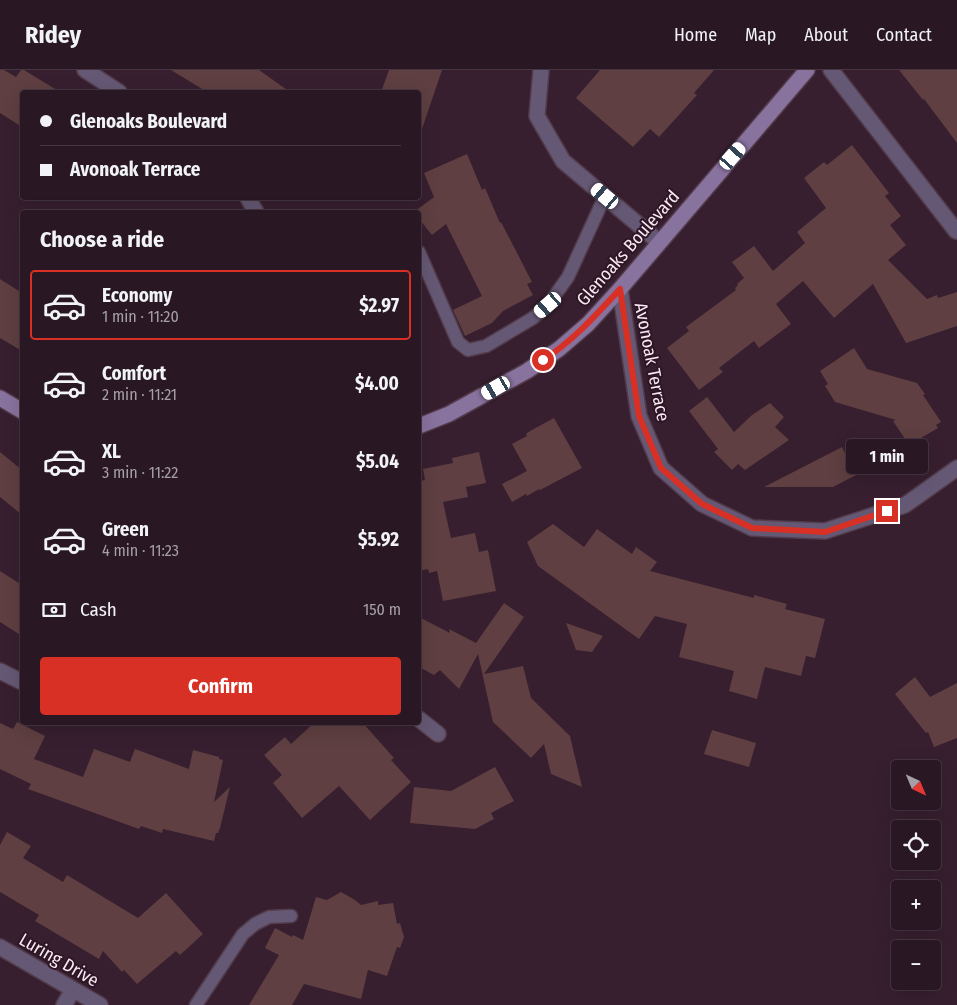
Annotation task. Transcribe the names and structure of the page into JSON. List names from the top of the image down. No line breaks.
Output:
{"streets":{"street":["Glenoaks Boulevard","Avonoak Terrace","Luring Drive"]},"crossings":[["Glenoaks Boulevard","Avonoak Terrace"]],"north":"bottom right","page":{"header":"Ridey","nav":["Home","Map","About","Contact"],"banner":["Glenoaks Boulevard","Avonoak Terrace"],"heading":"Choose a ride","list":[{"name":"Economy","note":"1 min · 11:20","value":"$2.97"},{"name":"Comfort","note":"2 min · 11:21","value":"$4.00"},{"name":"XL","note":"3 min · 11:22","value":"$5.04"},{"name":"Green","note":"4 min · 11:23","value":"$5.92"}],"bubble":"1 min","pay":["Cash","150 m"],"buttons":"Confirm","map_buttons":["+","−"]}}
